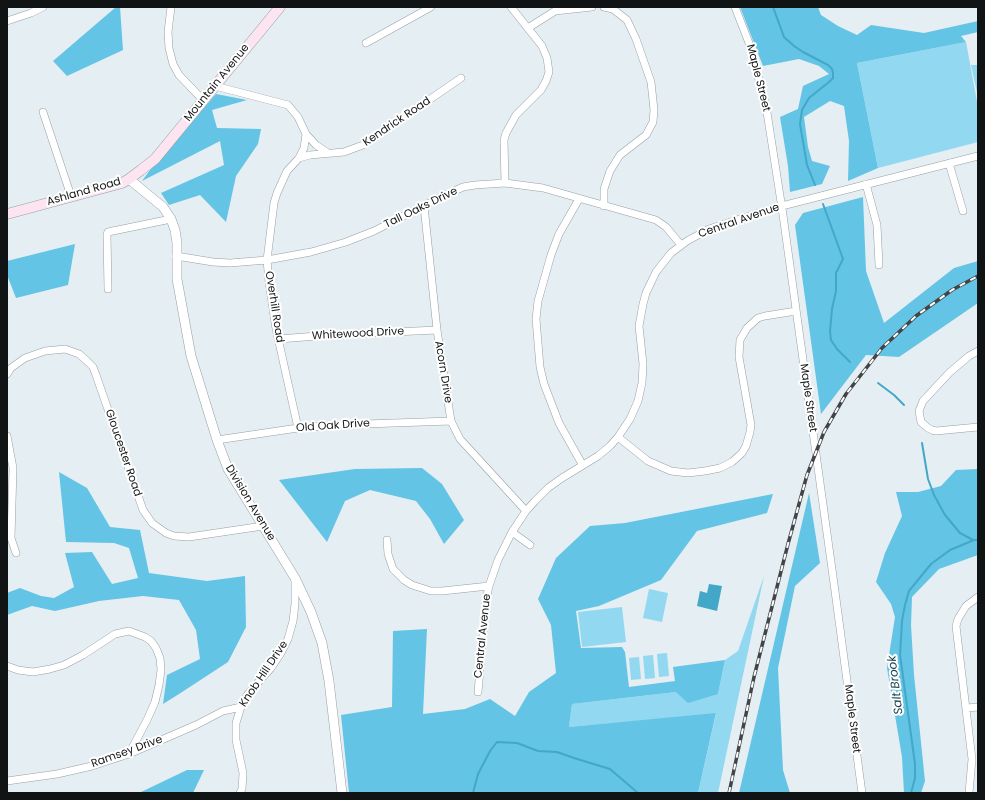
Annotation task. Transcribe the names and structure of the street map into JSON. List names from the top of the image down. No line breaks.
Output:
{"streets":{"main road":["Mountain Avenue","Ashland Road"],"street":["Maple Street","Kendrick Road","Tall Oaks Drive","Central Avenue","Overhill Road","Whitewood Drive","Acorn Drive","Old Oak Drive","Gloucester Road","Division Avenue","Knob Hill Drive","Ramsey Drive"]},"crossings":[["Maple Street","Central Avenue"],["Mountain Avenue","Ashland Road"],["Kendrick Road","Overhill Road"],["Ashland Road","Division Avenue"],["Tall Oaks Drive","Central Avenue"],["Tall Oaks Drive","Overhill Road"],["Tall Oaks Drive","Acorn Drive"],["Tall Oaks Drive","Division Avenue"],["Central Avenue","Acorn Drive"],["Overhill Road","Whitewood Drive"],["Overhill Road","Old Oak Drive"],["Whitewood Drive","Acorn Drive"],["Acorn Drive","Old Oak Drive"],["Old Oak Drive","Division Avenue"],["Gloucester Road","Division Avenue"],["Division Avenue","Knob Hill Drive"],["Knob Hill Drive","Ramsey Drive"]],"water":["Salt Brook"]}
